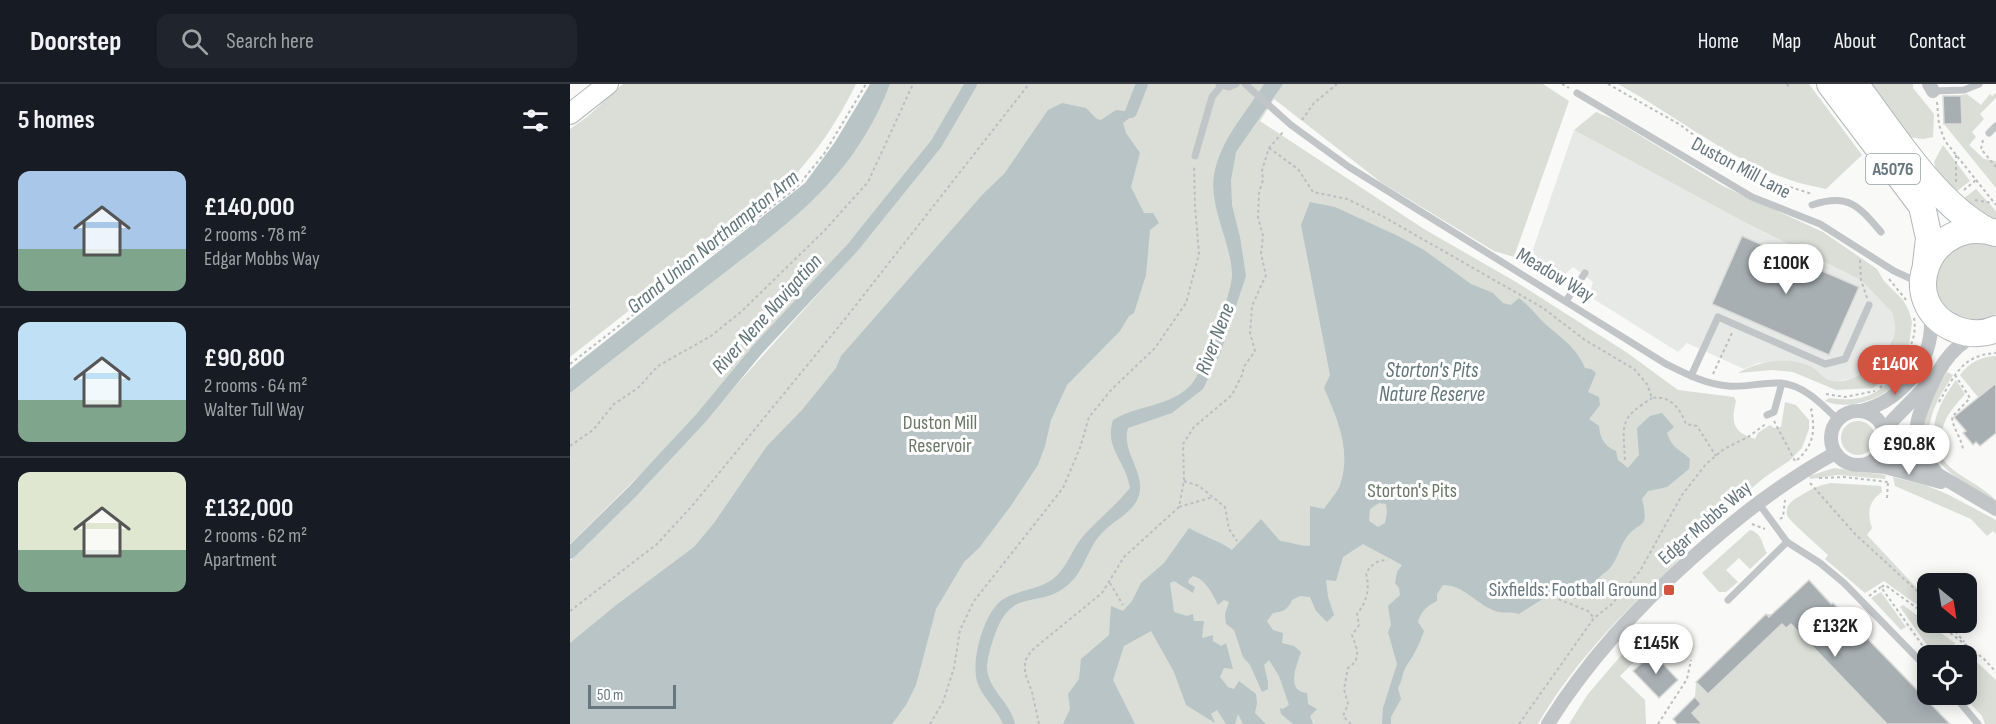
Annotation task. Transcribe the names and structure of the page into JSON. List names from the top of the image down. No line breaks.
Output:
{"streets":{"highway":["A5076"],"street":["Edgar Mobbs Way"],"lane":["Duston Mill Lane","Meadow Way"]},"crossings":[["Duston Mill Lane","A5076"],["Meadow Way","Edgar Mobbs Way"]],"water":["Grand Union Northampton Arm","River Nene Navigation","River Nene","Storton's Pits Nature Reserve"],"parks":["Duston Mill Reservoir","Storton's Pits"],"places":{"transit":["Sixfields: Football Ground"]},"scale_bar":"50 m","north":"bottom right","page":{"header":"Doorstep","search":"Search here","nav":["Home","Map","About","Contact"],"heading":"5 homes","list":[{"name":"£140,000","note":"2 rooms · 78 m² · Edgar Mobbs Way"},{"name":"£90,800","note":"2 rooms · 64 m² · Walter Tull Way"},{"name":"£132,000","note":"2 rooms · 62 m² · Apartment"}],"price":["£100K","£140K","£90.8K","£132K","£145K"],"scale":"50 m"}}
